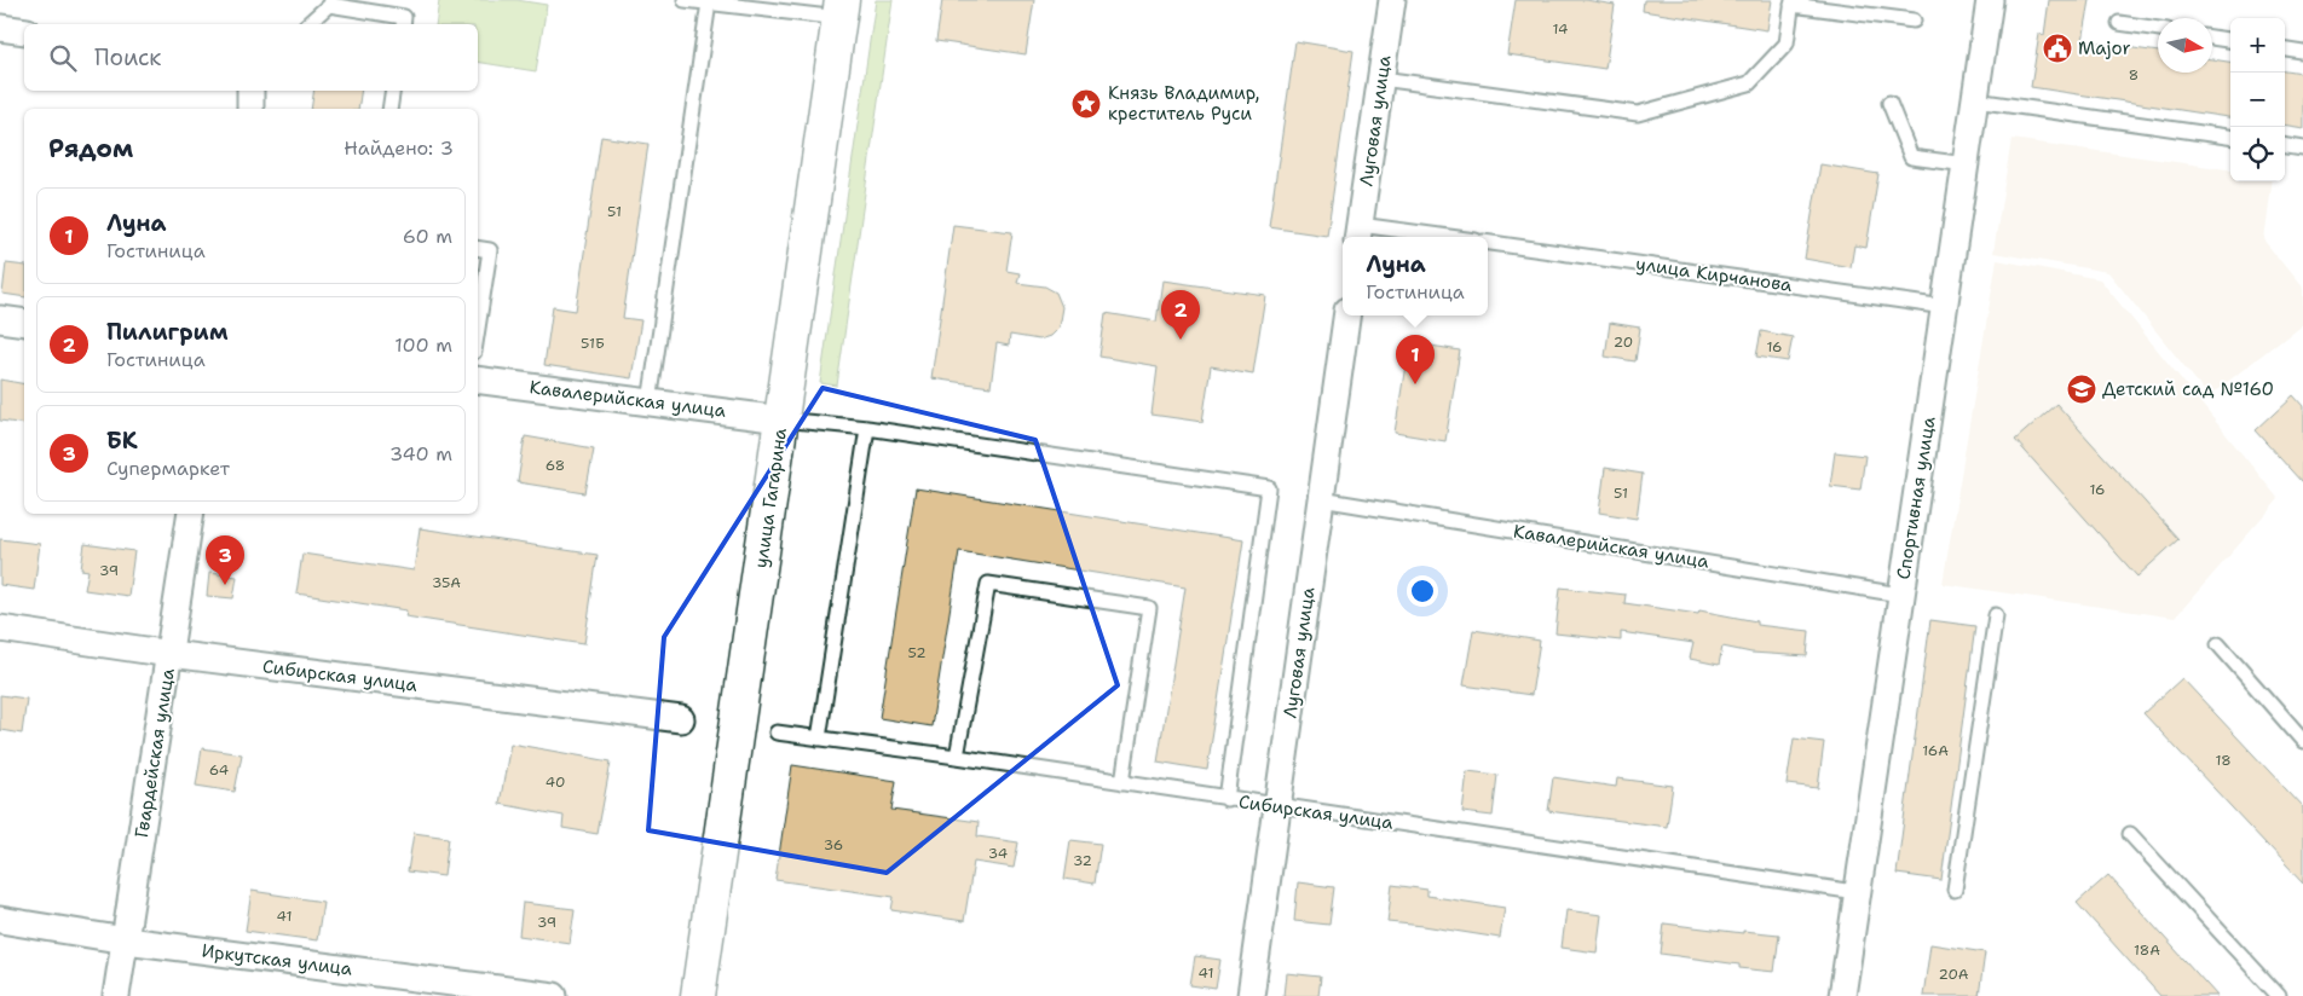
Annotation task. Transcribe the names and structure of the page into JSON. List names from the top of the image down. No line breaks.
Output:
{"streets":{"street":["Луговая улица","Кавалерийская улица","улица Гагарина","Спортивная улица","Сибирская улица","Гвардейская улица","Иркутская улица"],"lane":["улица Кирчанова"]},"crossings":[["Луговая улица","Кавалерийская улица"],["Луговая улица","Сибирская улица"],["улица Кирчанова","Спортивная улица"],["Кавалерийская улица","улица Гагарина"],["Кавалерийская улица","Спортивная улица"],["Спортивная улица","Сибирская улица"],["Сибирская улица","Гвардейская улица"],["Гвардейская улица","Иркутская улица"]],"places":{"public building":["Major"],"place":["Князь Владимир, креститель Руси"],"school or university":["Детский сад №160"]},"house_numbers":["14","8","51","20","51Б","16","68","16","51","39","35А","52","16А","18","64","40","36","34","32","41","39","18А","41","20А"],"north":"right","page":{"map_buttons":["+","−"],"search":"Поиск","heading":["Рядом","Найдено: 3"],"list":[{"mark":"1","name":"Луна","note":"Гостиница","value":"60 m"},{"mark":"2","name":"Пилигрим","note":"Гостиница","value":"100 m"},{"mark":"3","name":"БК","note":"Супермаркет","value":"340 m"}],"popup":["Луна","Гостиница"],"pins":["2","1","3"]}}
